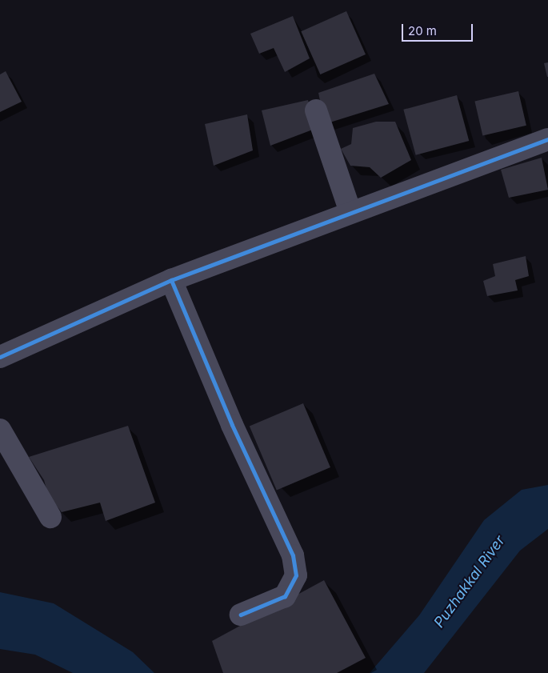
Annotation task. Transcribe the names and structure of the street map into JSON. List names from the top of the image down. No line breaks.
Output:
{"water":["Puzhakkal River"],"scale_bar":"20 m"}
